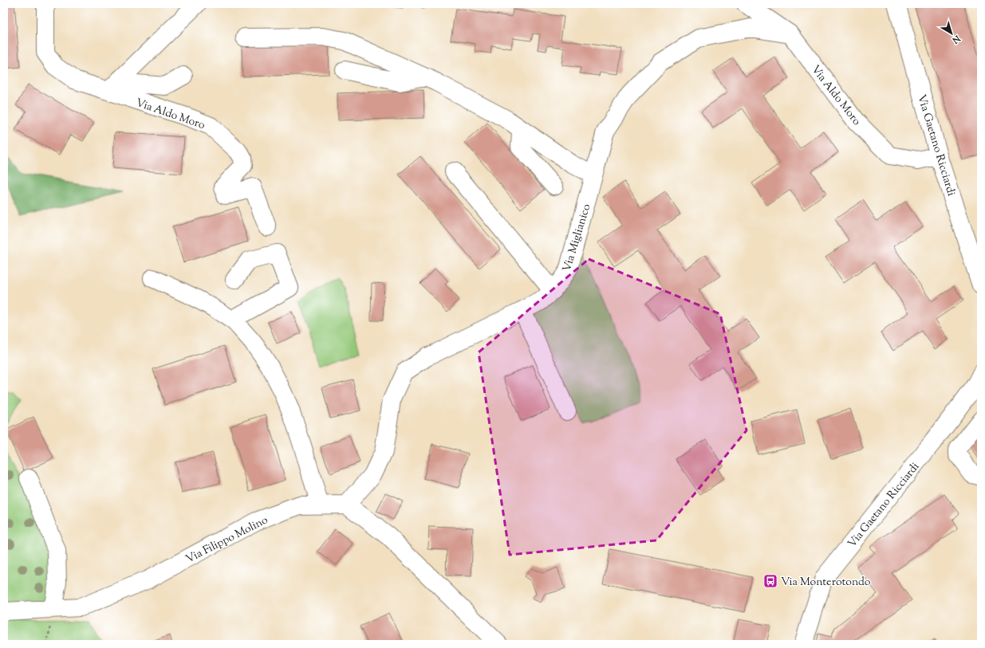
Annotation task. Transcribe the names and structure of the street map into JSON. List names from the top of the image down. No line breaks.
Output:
{"streets":{"street":["Via Aldo Moro","Via Gaetano Ricciardi","Via Miglianico","Via Filippo Molino"]},"crossings":[["Via Aldo Moro","Via Gaetano Ricciardi"],["Via Aldo Moro","Via Miglianico"],["Via Miglianico","Via Filippo Molino"]],"places":{"bus stop":["Via Monterotondo"]},"north":"bottom right"}
